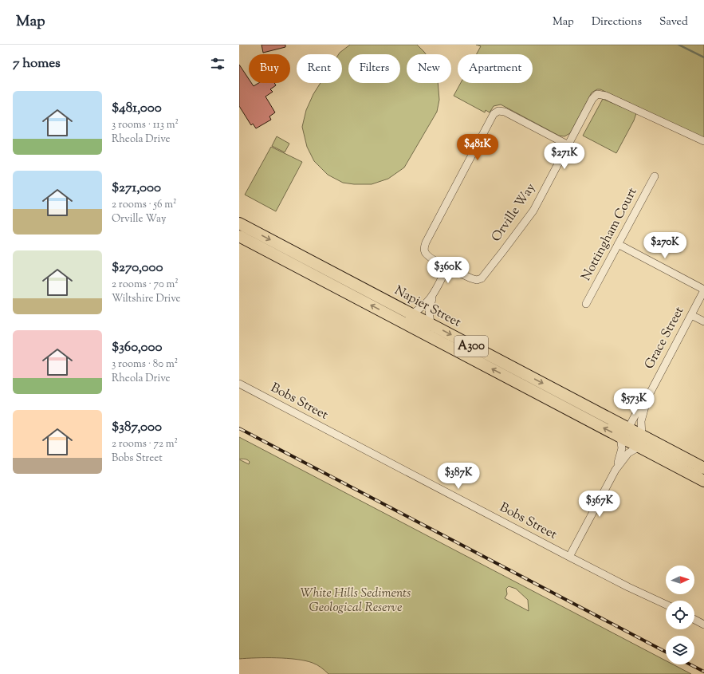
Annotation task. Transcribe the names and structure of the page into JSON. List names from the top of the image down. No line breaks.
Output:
{"streets":{"highway":["Napier Street","A300"],"street":["Orville Way","Nottingham Court","Grace Street","Bobs Street"]},"crossings":[["Napier Street","Grace Street"]],"parks":["White Hills Sediments Geological Reserve"],"north":"right","page":{"header":"Map","nav":["Map","Directions","Saved"],"heading":"7 homes","chip":["Buy","Rent","Filters","New","Apartment"],"list":[{"name":"$481,000","note":"3 rooms · 113 m² · Rheola Drive"},{"name":"$271,000","note":"2 rooms · 56 m² · Orville Way"},{"name":"$270,000","note":"2 rooms · 70 m² · Wiltshire Drive"},{"name":"$360,000","note":"3 rooms · 80 m² · Rheola Drive"},{"name":"$387,000","note":"2 rooms · 72 m² · Bobs Street"}],"price":["$481K","$271K","$270K","$360K","$573K","$387K","$367K"]}}
